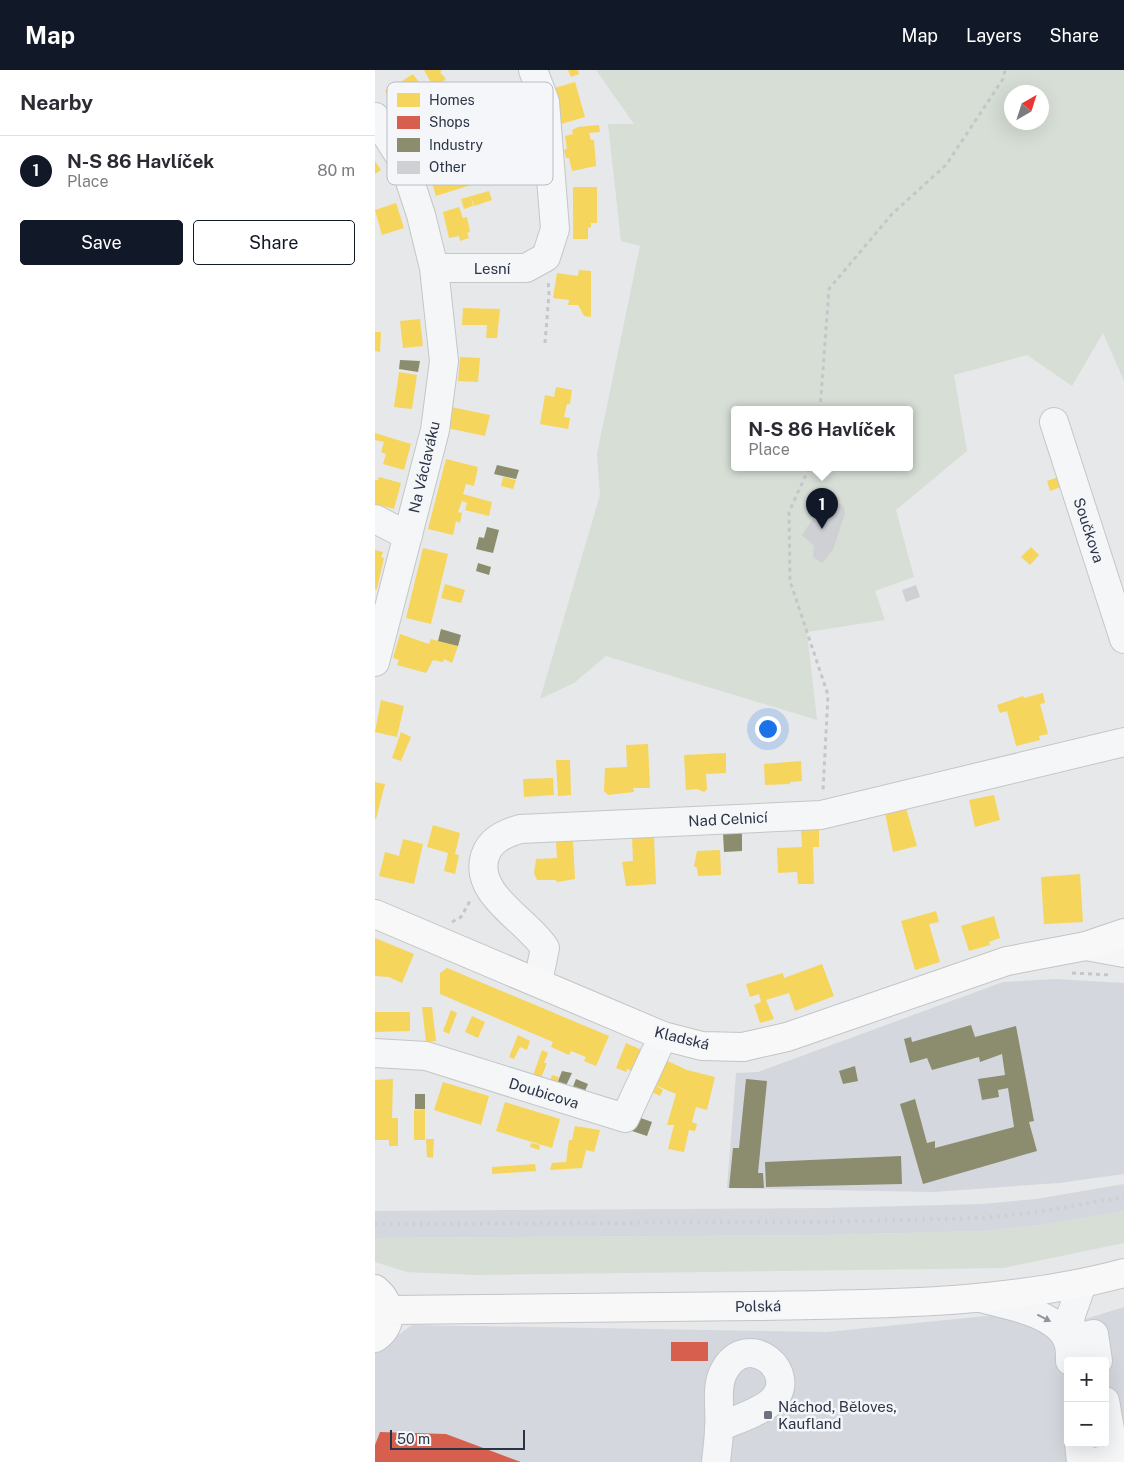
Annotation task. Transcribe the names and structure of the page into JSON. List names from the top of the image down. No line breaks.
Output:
{"streets":{"main road":["Kladská","Polská"],"street":["Lesní","Na Václaváku","Součkova","Nad Celnicí","Doubicova"]},"crossings":[["Lesní","Na Václaváku"],["Kladská","Doubicova"]],"places":{"transit":["Náchod, Běloves, Kaufland"]},"legend":["Homes","Shops","Industry","Other"],"scale_bar":"50 m","north":"top right","page":{"header":"Map","nav":["Map","Layers","Share"],"heading":"Nearby","list":[{"mark":"1","name":"N-S 86 Havlíček","note":"Place","value":"80 m"}],"buttons":["Save","Share"],"popup":["N-S 86 Havlíček","Place"],"pins":"1","map_buttons":["+","−"],"scale":"50 m"}}
